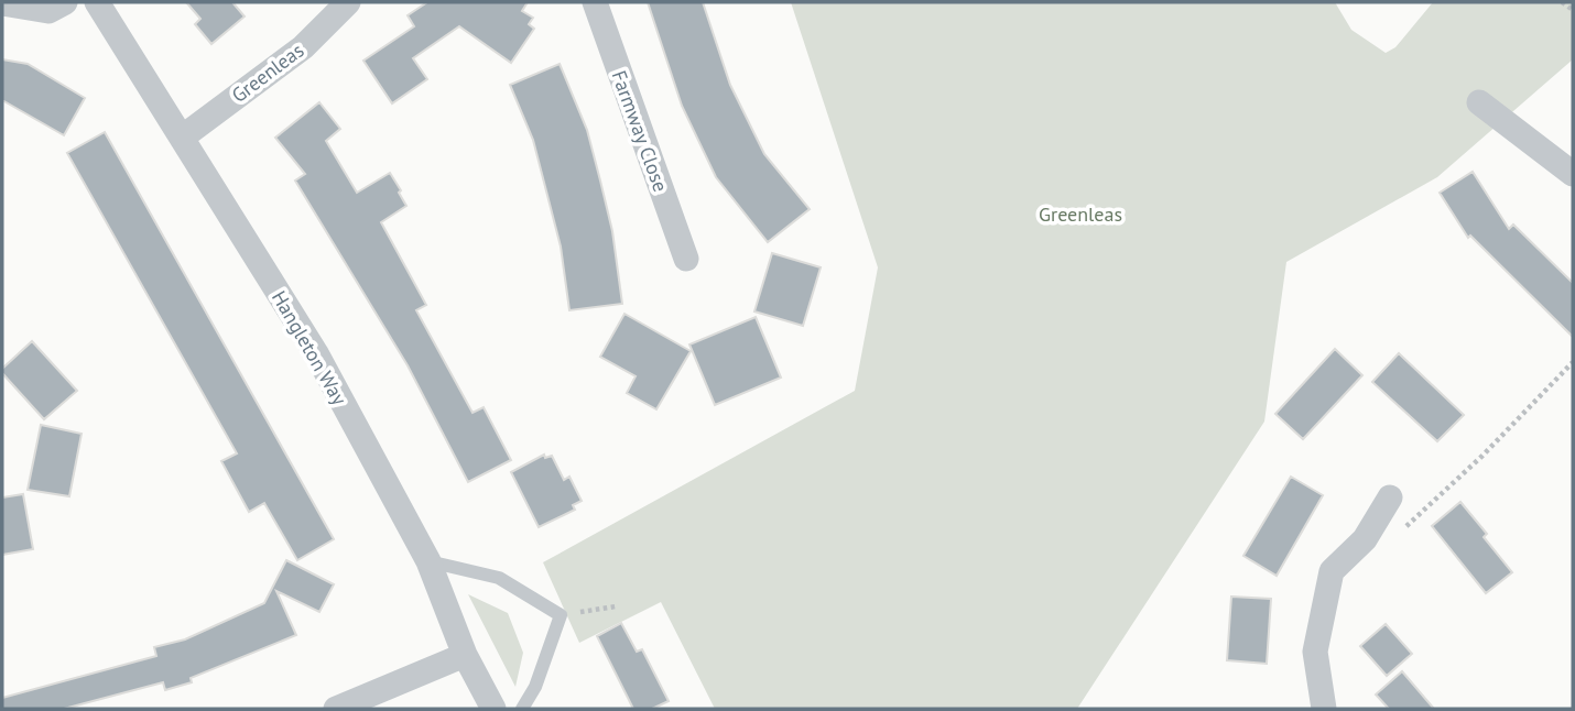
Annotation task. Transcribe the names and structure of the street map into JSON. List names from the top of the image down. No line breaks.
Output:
{"streets":{"street":["Greenleas","Farmway Close","Hangleton Way"]},"crossings":[["Greenleas","Hangleton Way"]],"parks":["Greenleas"]}
